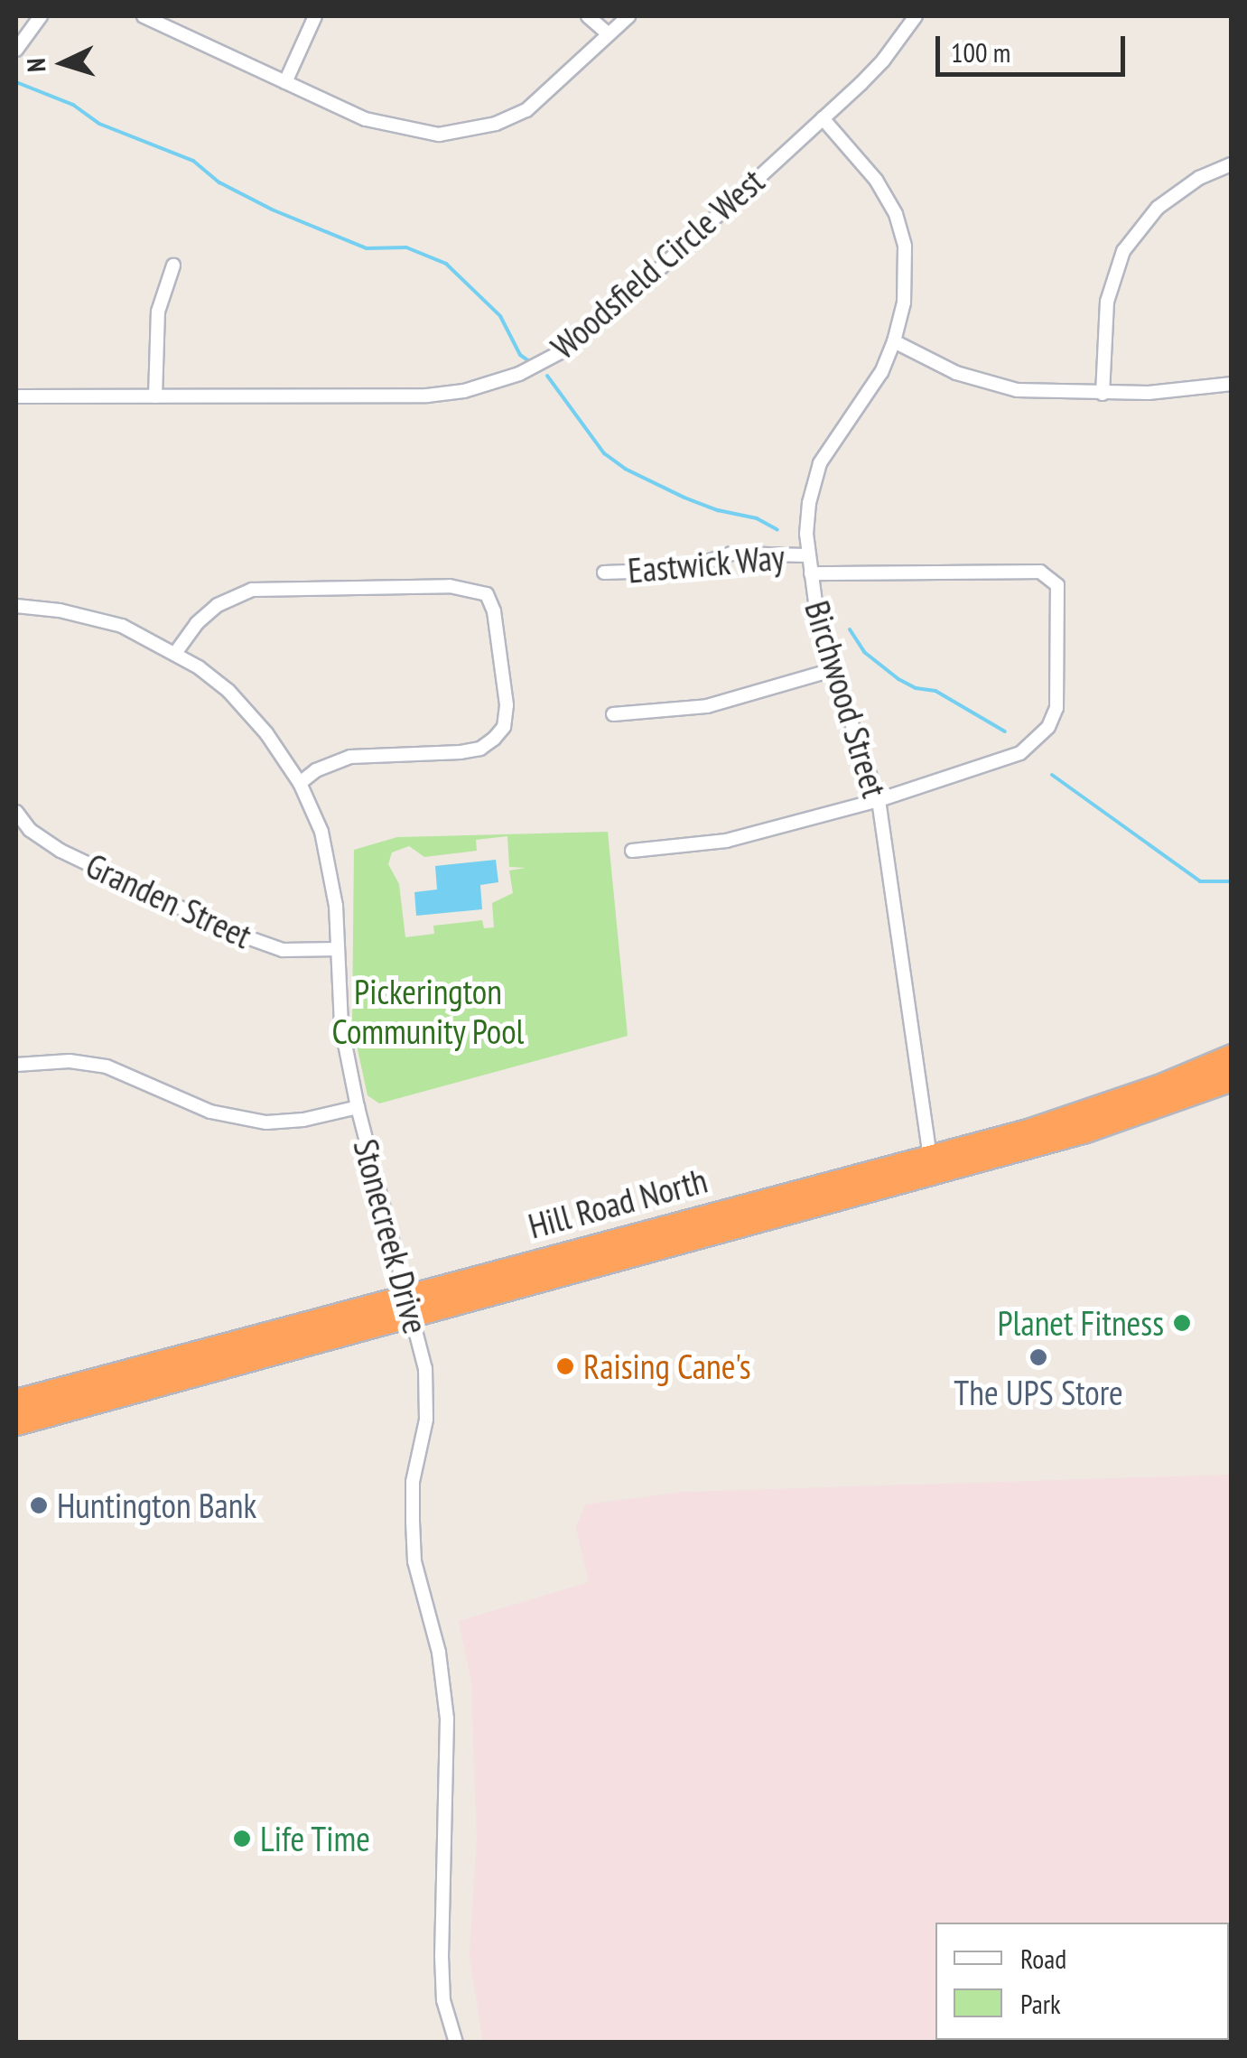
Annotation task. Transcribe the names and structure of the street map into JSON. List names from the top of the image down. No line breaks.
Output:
{"streets":{"highway":["Hill Road North"],"street":["Woodsfield Circle West","Eastwick Way","Birchwood Street","Granden Street","Stonecreek Drive"]},"crossings":[["Woodsfield Circle West","Birchwood Street"],["Eastwick Way","Birchwood Street"],["Birchwood Street","Hill Road North"],["Granden Street","Stonecreek Drive"],["Hill Road North","Stonecreek Drive"]],"parks":["Pickerington Community Pool"],"places":["Planet Fitness","The UPS Store","Raising Cane's","Huntington Bank","Life Time"],"legend":["Road","Park"],"scale_bar":"100 m","north":"left"}
